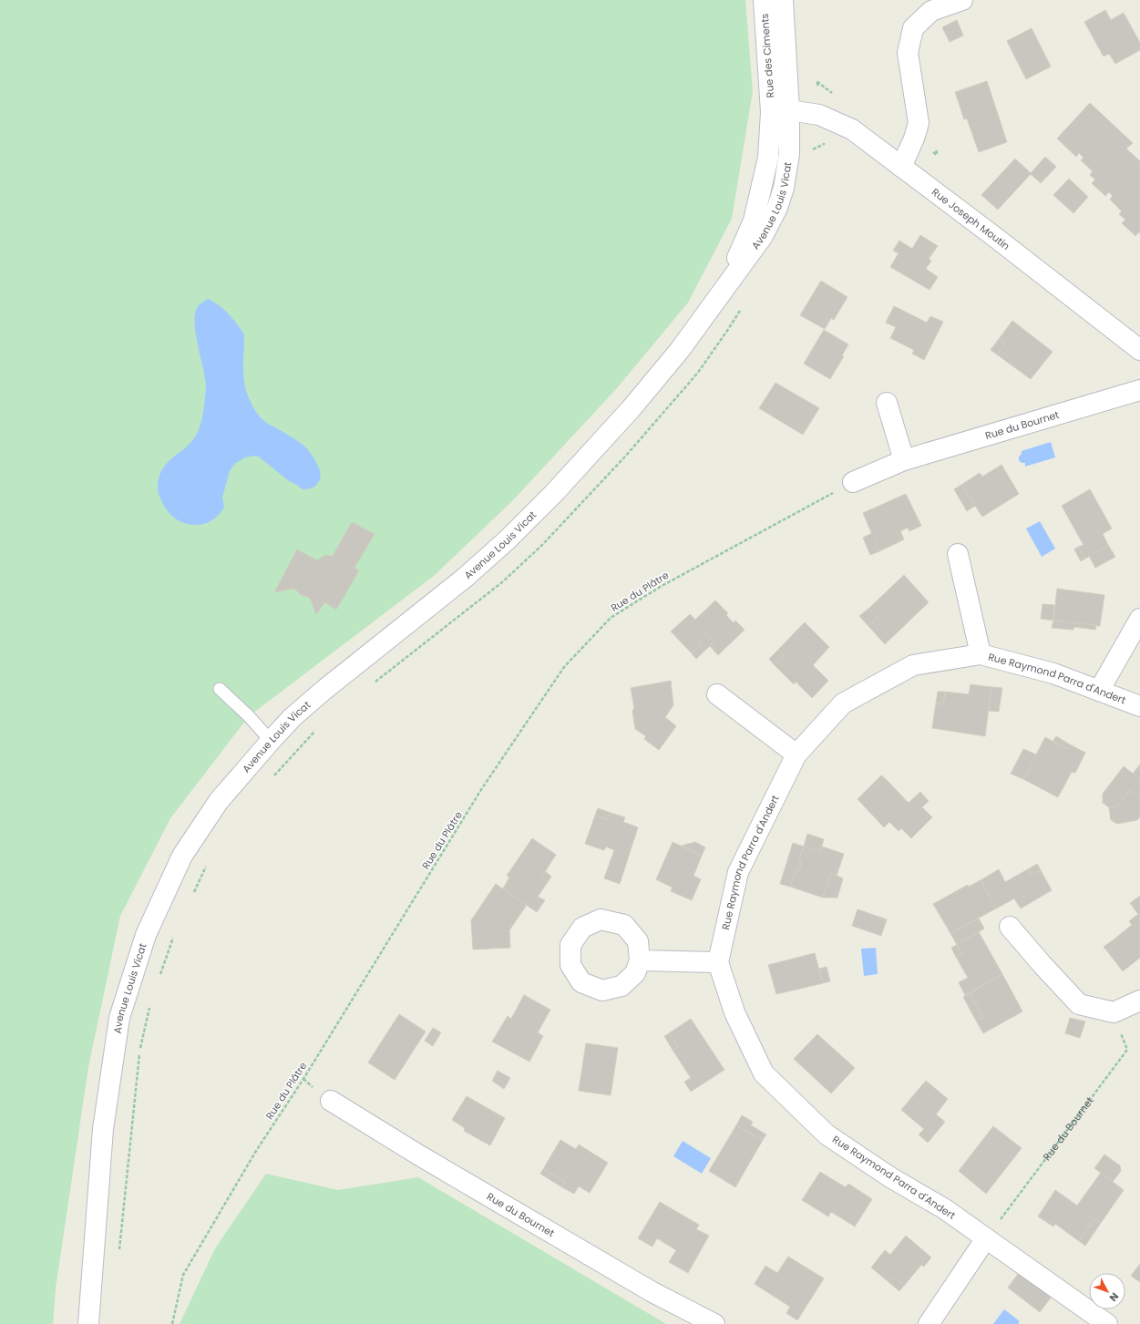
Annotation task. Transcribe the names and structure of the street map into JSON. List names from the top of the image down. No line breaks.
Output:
{"streets":{"street":["Rue des Ciments","Avenue Louis Vicat","Rue Joseph Moutin","Rue du Bournet","Rue Raymond Parra d'Andert"],"path":["Rue du Plâtre"]},"crossings":[["Rue des Ciments","Avenue Louis Vicat"],["Rue des Ciments","Rue Joseph Moutin"],["Avenue Louis Vicat","Rue Joseph Moutin"],["Rue du Bournet","Rue du Plâtre"],["Rue du Bournet","Rue Raymond Parra d'Andert"]],"north":"bottom right"}
